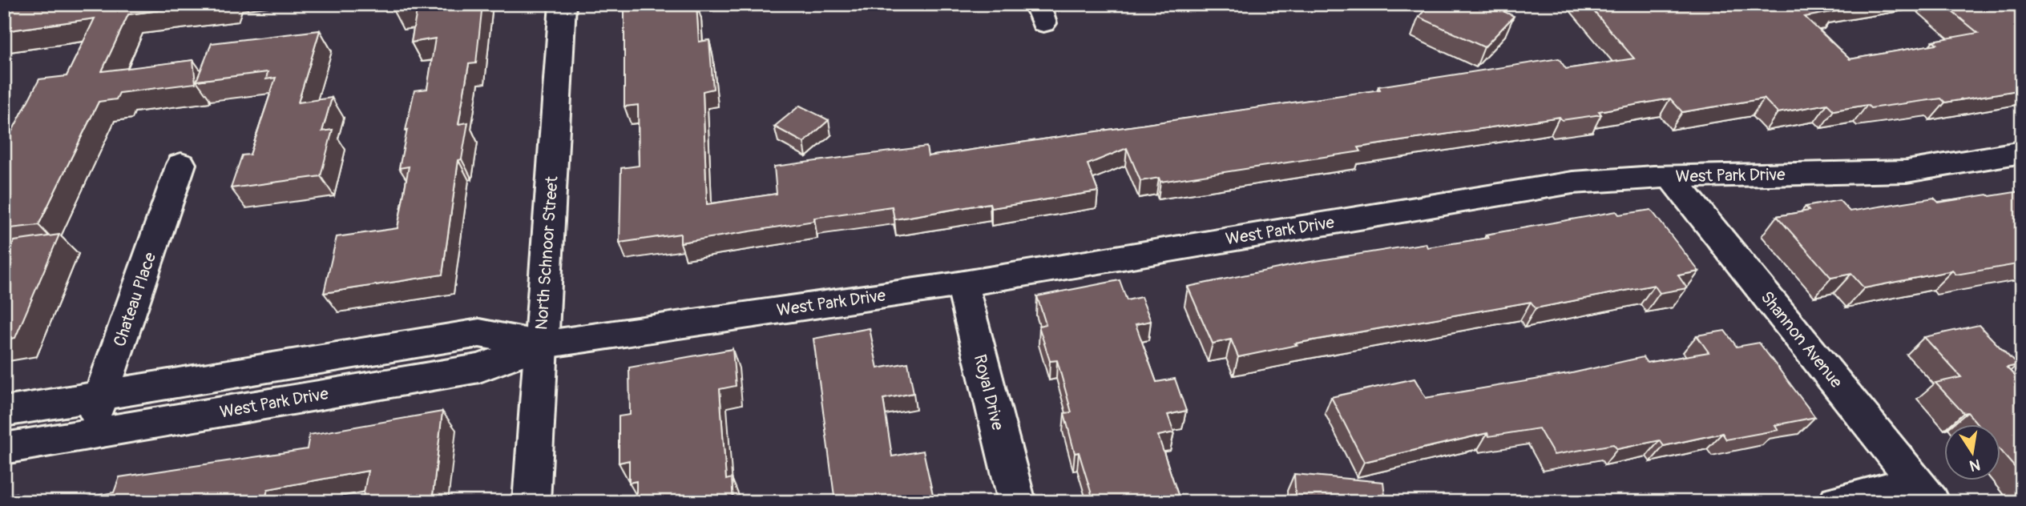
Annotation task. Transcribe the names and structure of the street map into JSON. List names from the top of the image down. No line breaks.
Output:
{"streets":{"street":["West Park Drive","North Schnoor Street","Chateau Place","Shannon Avenue","Royal Drive"]},"crossings":[["West Park Drive","North Schnoor Street"],["West Park Drive","Chateau Place"],["West Park Drive","Shannon Avenue"],["West Park Drive","Royal Drive"]],"north":"bottom"}
